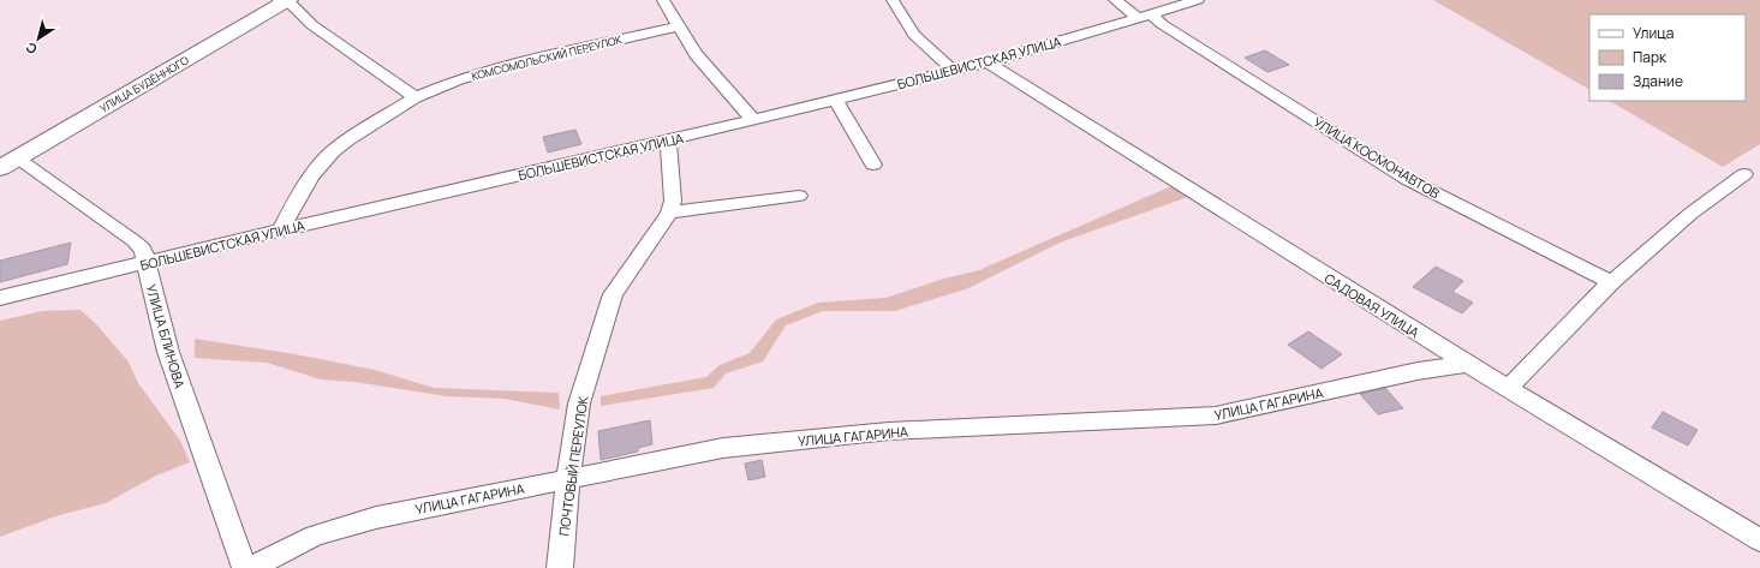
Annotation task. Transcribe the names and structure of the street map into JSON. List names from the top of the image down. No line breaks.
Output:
{"streets":{"main road":["УЛИЦА БУДЁННОГО"],"street":["КОМСОМОЛЬСКИЙ ПЕРЕУЛОК","БОЛЬШЕВИСТСКАЯ УЛИЦА","УЛИЦА КОСМОНАВТОВ","САДОВАЯ УЛИЦА","УЛИЦА БЛИНОВА","УЛИЦА ГАГАРИНА","ПОЧТОВЫЙ ПЕРЕУЛОК"]},"crossings":[["КОМСОМОЛЬСКИЙ ПЕРЕУЛОК","БОЛЬШЕВИСТСКАЯ УЛИЦА"],["БОЛЬШЕВИСТСКАЯ УЛИЦА","УЛИЦА КОСМОНАВТОВ"],["БОЛЬШЕВИСТСКАЯ УЛИЦА","САДОВАЯ УЛИЦА"],["БОЛЬШЕВИСТСКАЯ УЛИЦА","УЛИЦА БЛИНОВА"],["БОЛЬШЕВИСТСКАЯ УЛИЦА","ПОЧТОВЫЙ ПЕРЕУЛОК"],["УЛИЦА БУДЁННОГО","УЛИЦА БЛИНОВА"],["САДОВАЯ УЛИЦА","УЛИЦА ГАГАРИНА"],["УЛИЦА ГАГАРИНА","ПОЧТОВЫЙ ПЕРЕУЛОК"]],"legend":["Улица","Парк","Здание"],"north":"bottom left"}
